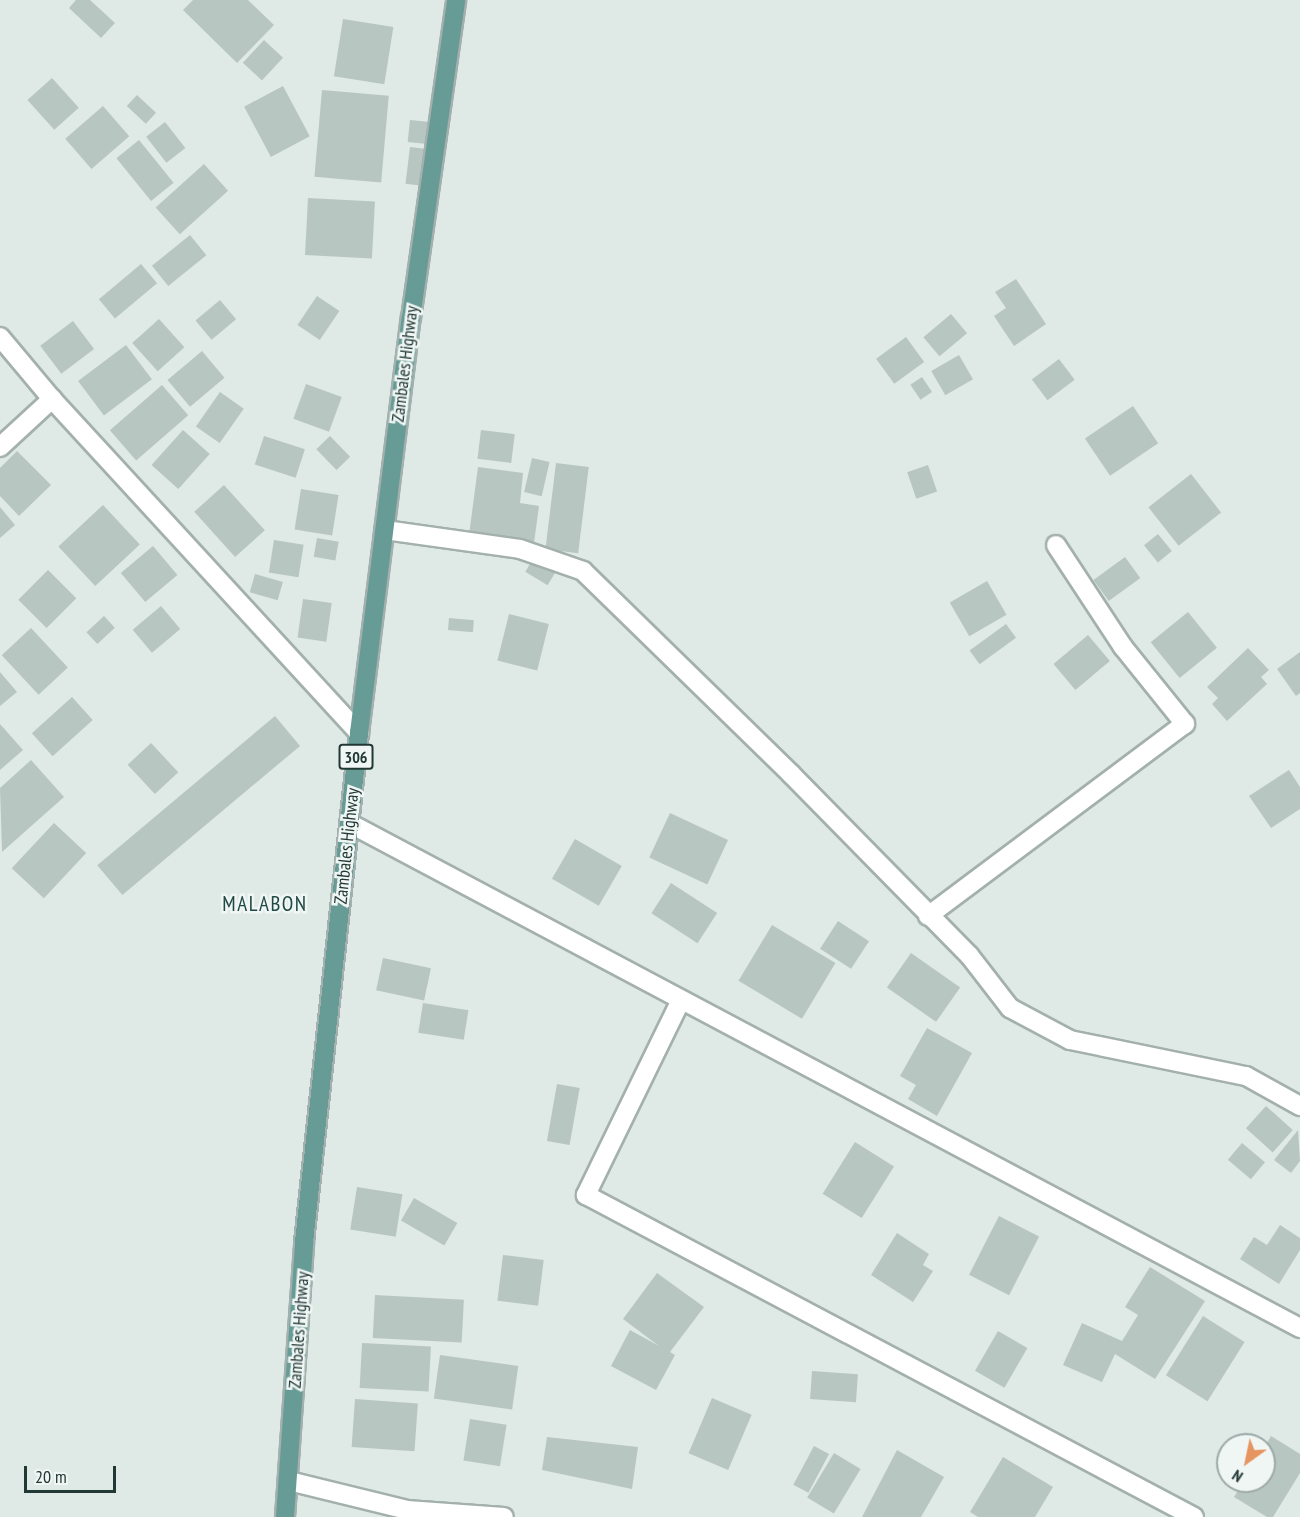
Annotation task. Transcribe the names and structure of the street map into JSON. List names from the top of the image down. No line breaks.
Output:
{"streets":{"main road":["Zambales Highway","306"]},"districts":["MALABON"],"scale_bar":"20 m","north":"bottom left"}
